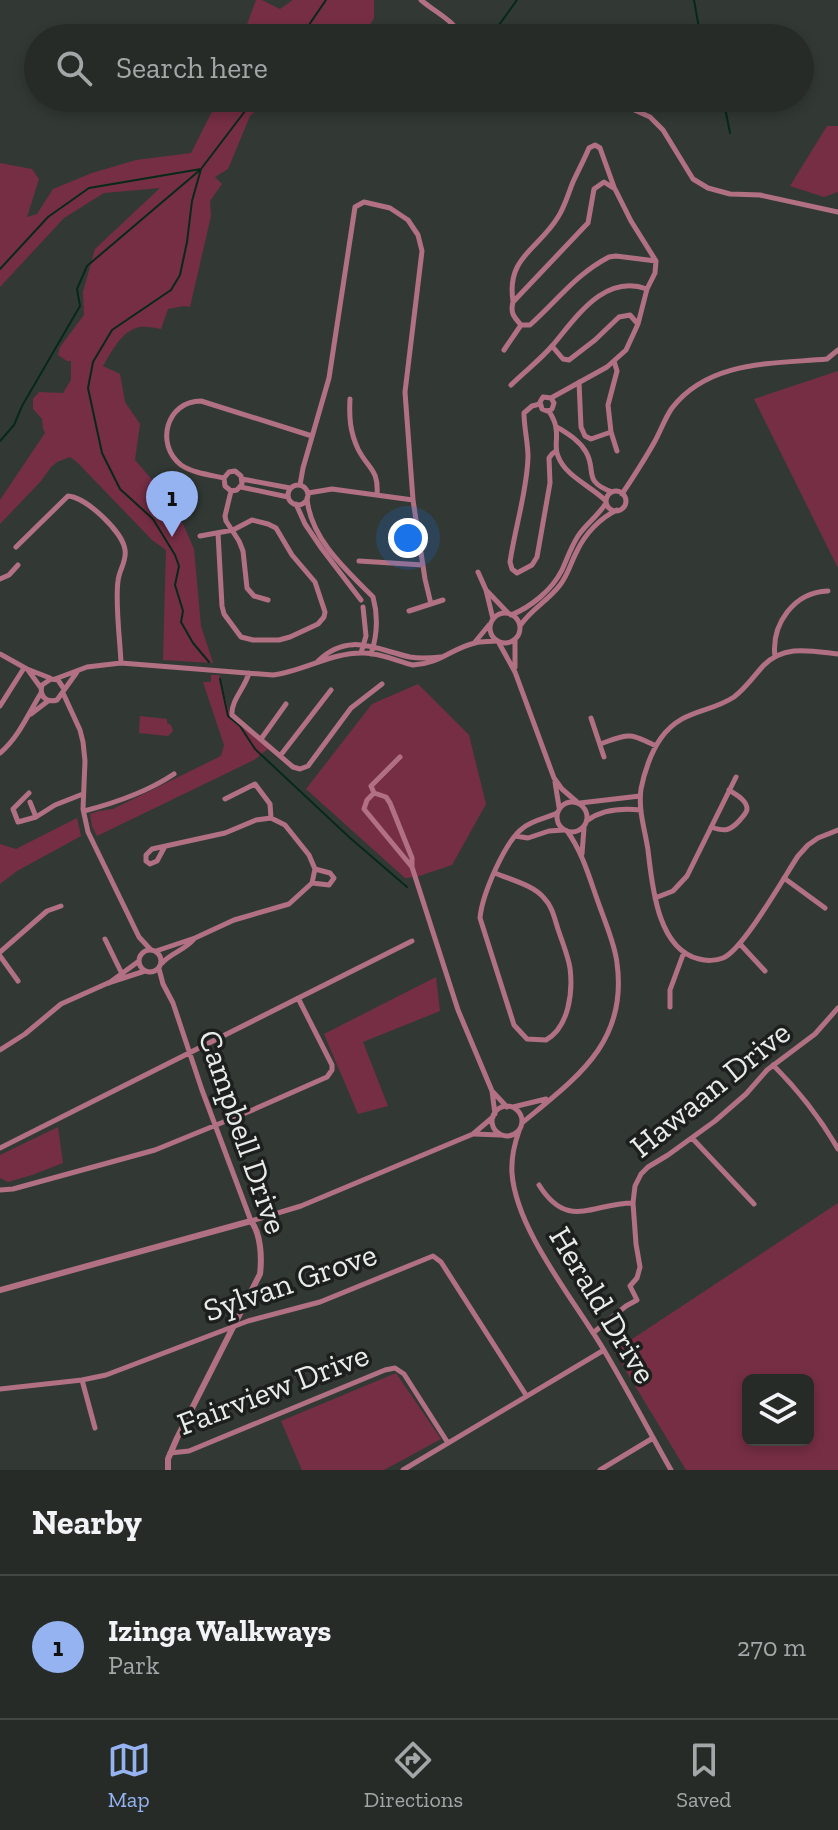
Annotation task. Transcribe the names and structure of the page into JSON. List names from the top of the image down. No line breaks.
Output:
{"streets":{"street":["Hawaan Drive","Campbell Drive","Sylvan Grove","Herald Drive","Fairview Drive"]},"crossings":[["Hawaan Drive","Herald Drive"],["Campbell Drive","Sylvan Grove"],["Campbell Drive","Fairview Drive"]],"page":{"search":"Search here","pins":"1","heading":"Nearby","list":[{"mark":"1","name":"Izinga Walkways","note":"Park","value":"270 m"}],"nav":["Map","Directions","Saved"]}}
